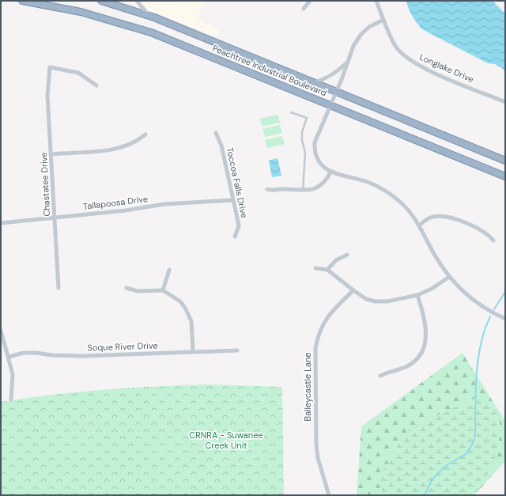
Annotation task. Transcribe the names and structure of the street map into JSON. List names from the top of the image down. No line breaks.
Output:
{"streets":{"highway":["Peachtree Industrial Boulevard"],"street":["Longlake Drive","Toccoa Falls Drive","Chastatee Drive","Tallapoosa Drive","Soque River Drive","Balleycastle Lane"]},"crossings":[["Toccoa Falls Drive","Tallapoosa Drive"],["Chastatee Drive","Tallapoosa Drive"]],"parks":["CRNRA - Suwanee Creek Unit"]}
